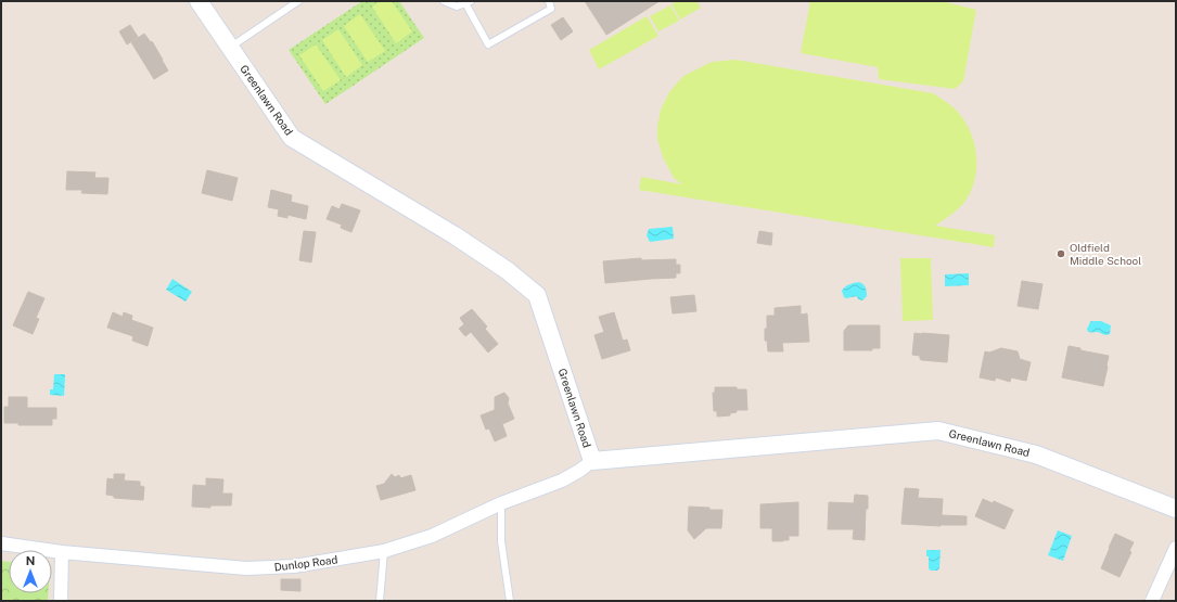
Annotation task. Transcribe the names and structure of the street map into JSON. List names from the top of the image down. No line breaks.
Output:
{"streets":{"main road":["Greenlawn Road"],"street":["Dunlop Road"]},"crossings":[["Greenlawn Road","Dunlop Road"]],"places":["Oldfield Middle School"],"north":"top"}
